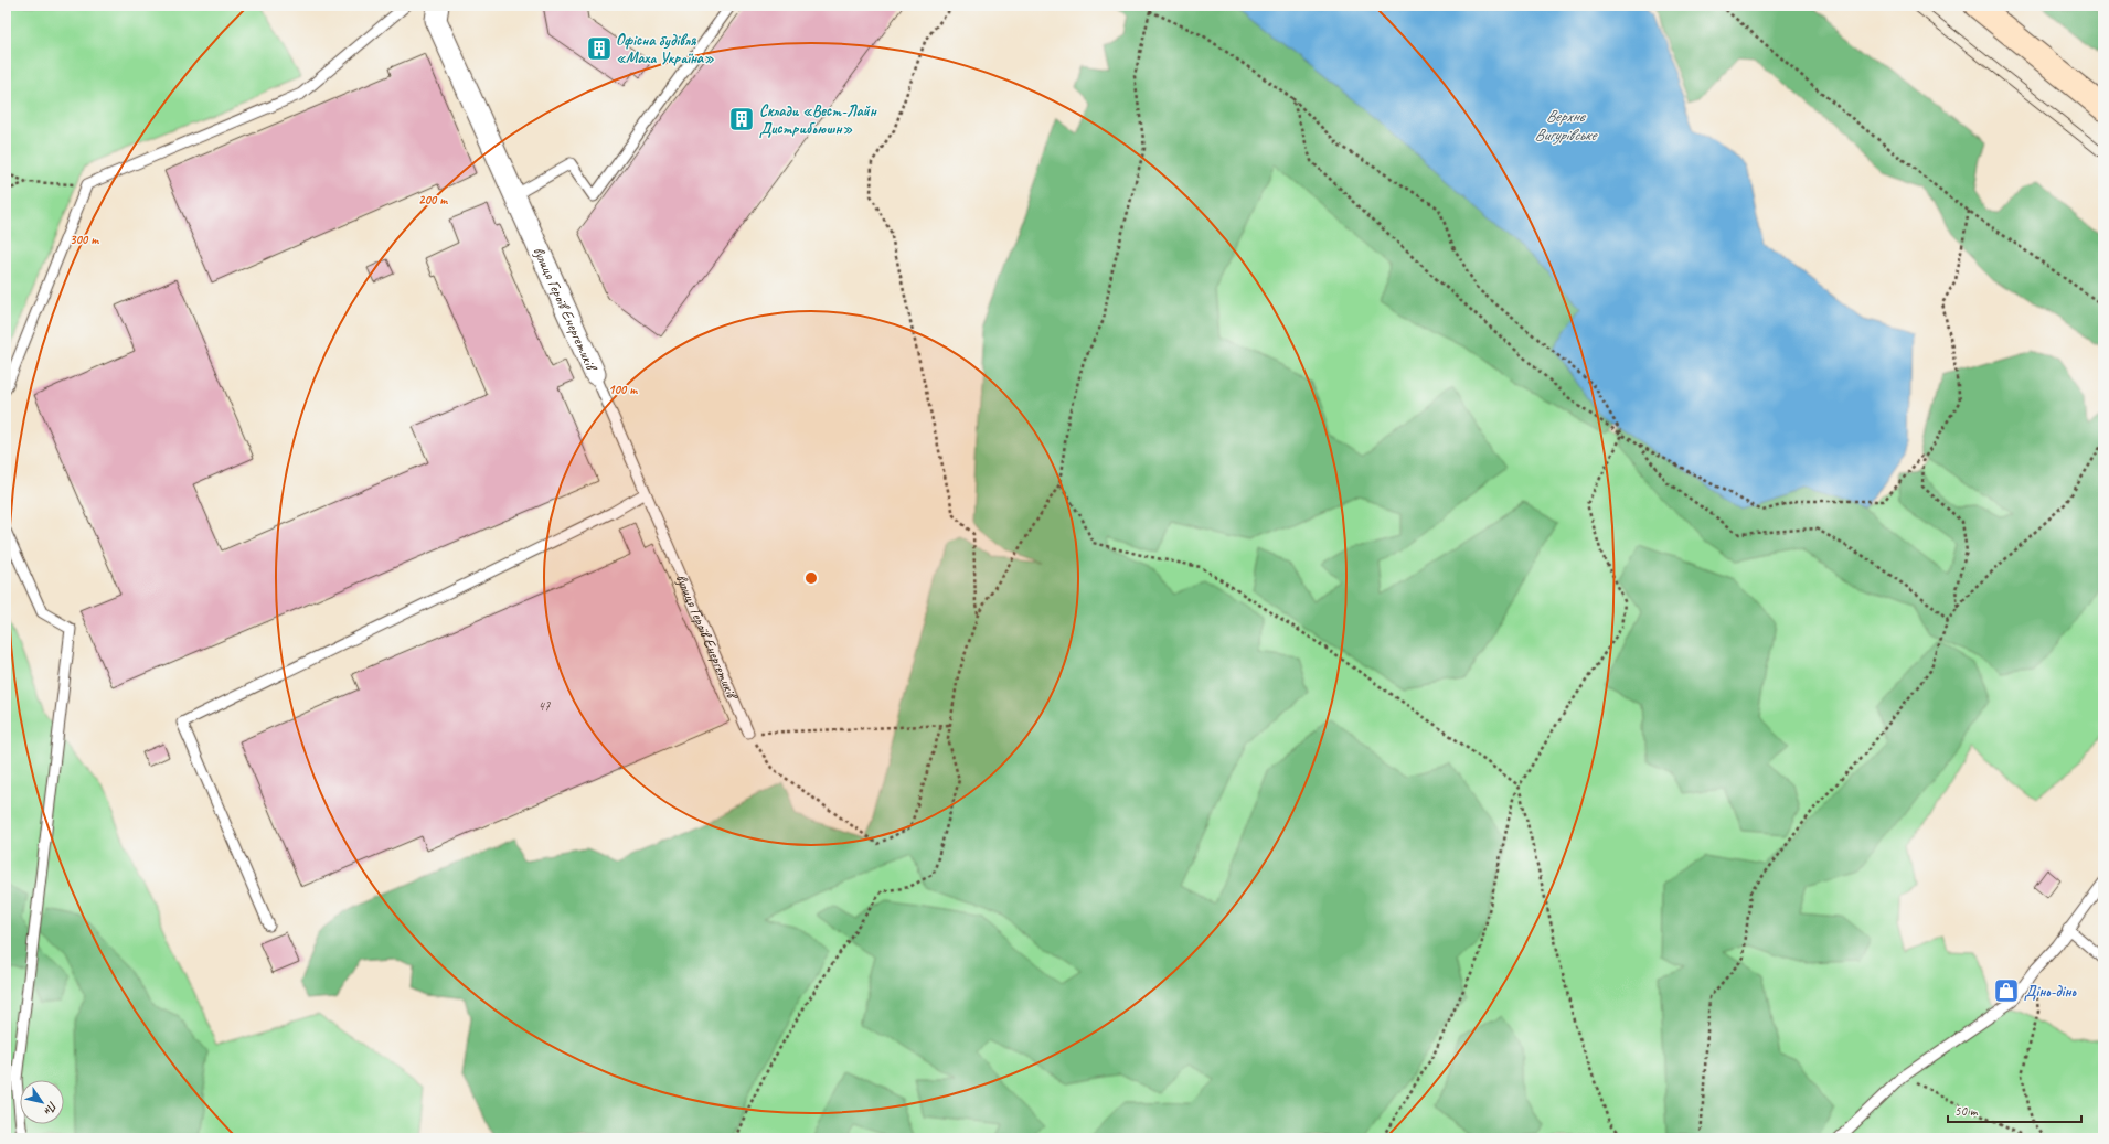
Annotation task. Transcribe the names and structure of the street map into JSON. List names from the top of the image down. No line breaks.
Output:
{"streets":{"street":["вулиця Героїв Енергетиків"]},"water":["Верхнє Вигурівське"],"places":{"building":["Офісна будівля «Маха Україна»","Склади «Вест-Лайн Дистрибьюшн»"],"shop":["Дінь-дінь"]},"house_numbers":["47"],"scale_bar":"50 m","north":"bottom right","rings":["200 m","300 m","100 m"]}
